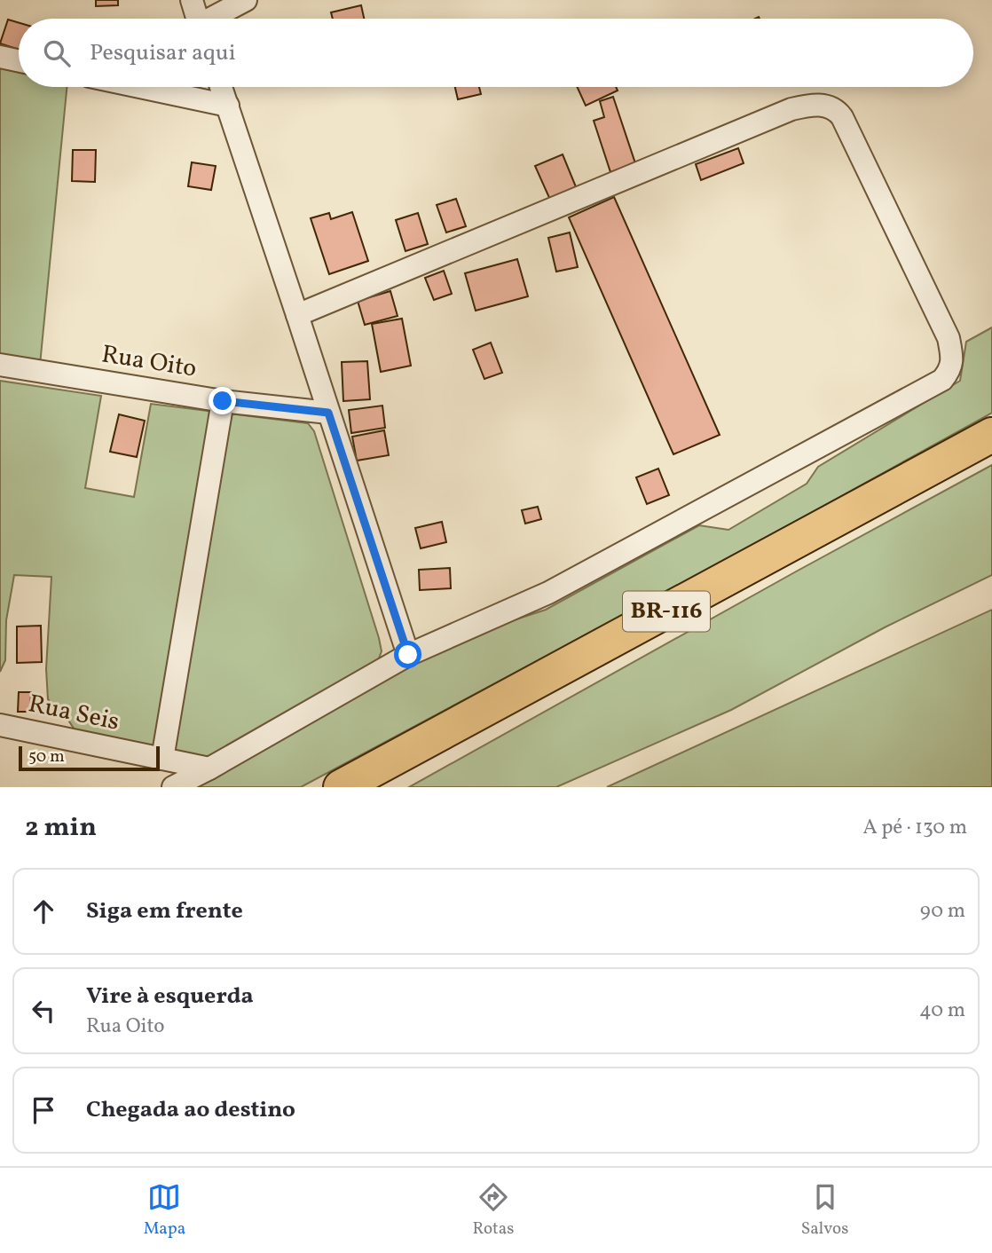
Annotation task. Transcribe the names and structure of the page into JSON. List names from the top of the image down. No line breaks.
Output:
{"streets":{"highway":["BR-116"],"street":["Rua Oito","Rua Seis"]},"scale_bar":"50 m","page":{"search":"Pesquisar aqui","scale":"50 m","heading":["2 min","A pé · 130 m"],"list":[["Siga em frente","90 m"],["Vire à esquerda","Rua Oito","40 m"],"Chegada ao destino"],"nav":["Mapa","Rotas","Salvos"]}}
